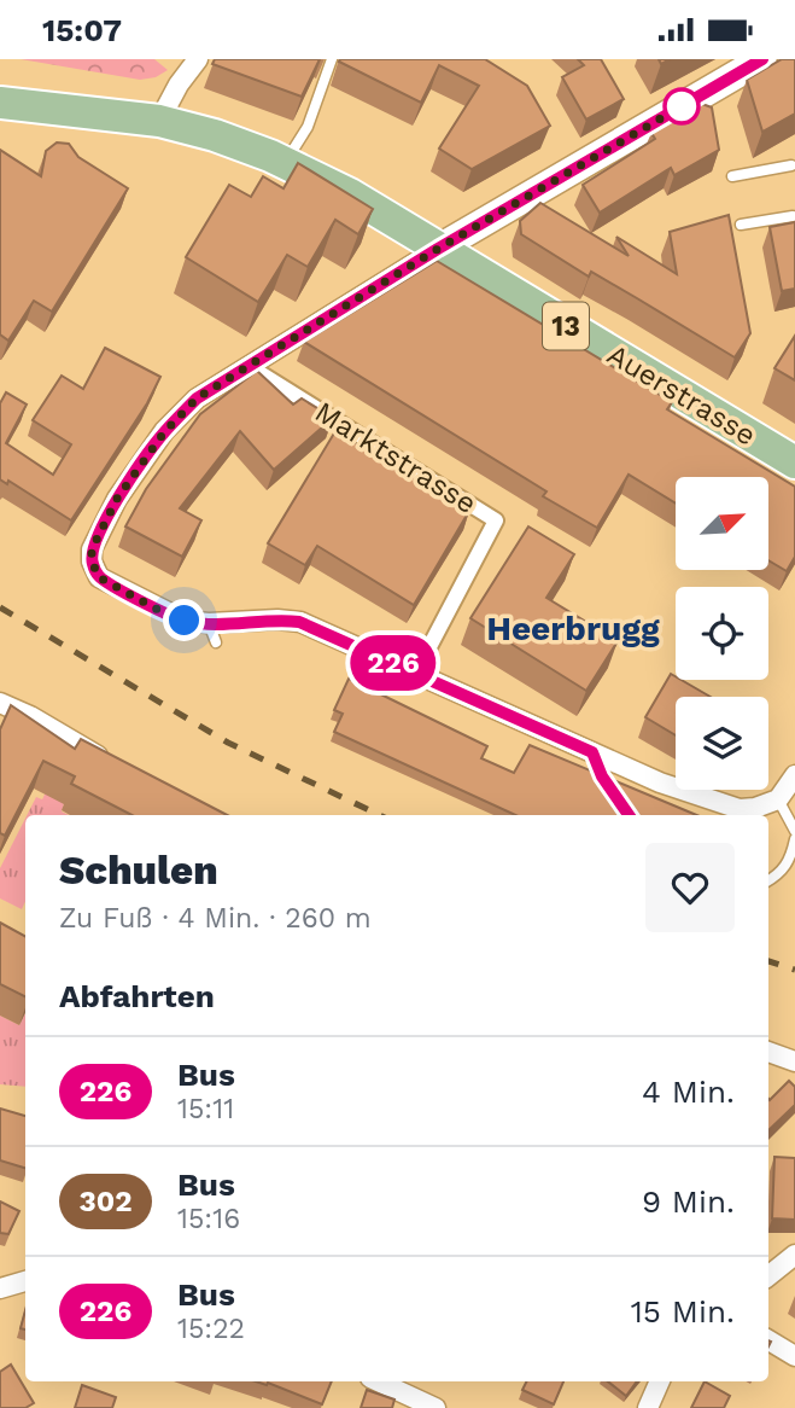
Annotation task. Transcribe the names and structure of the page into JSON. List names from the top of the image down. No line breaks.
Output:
{"streets":{"main road":["13","Auerstrasse"],"street":["Marktstrasse"]},"crossings":[["13","Auerstrasse"]],"districts":["Heerbrugg"],"lines":["bus line 226"],"north":"top right","page":{"status":"15:07","on_map":"226","heading":[["Schulen","Zu Fuß · 4 Min. · 260 m"],"Abfahrten"],"list":[{"mark":"226","name":"Bus","note":"15:11","value":"4 Min."},{"mark":"302","name":"Bus","note":"15:16","value":"9 Min."},{"mark":"226","name":"Bus","note":"15:22","value":"15 Min."}]}}
